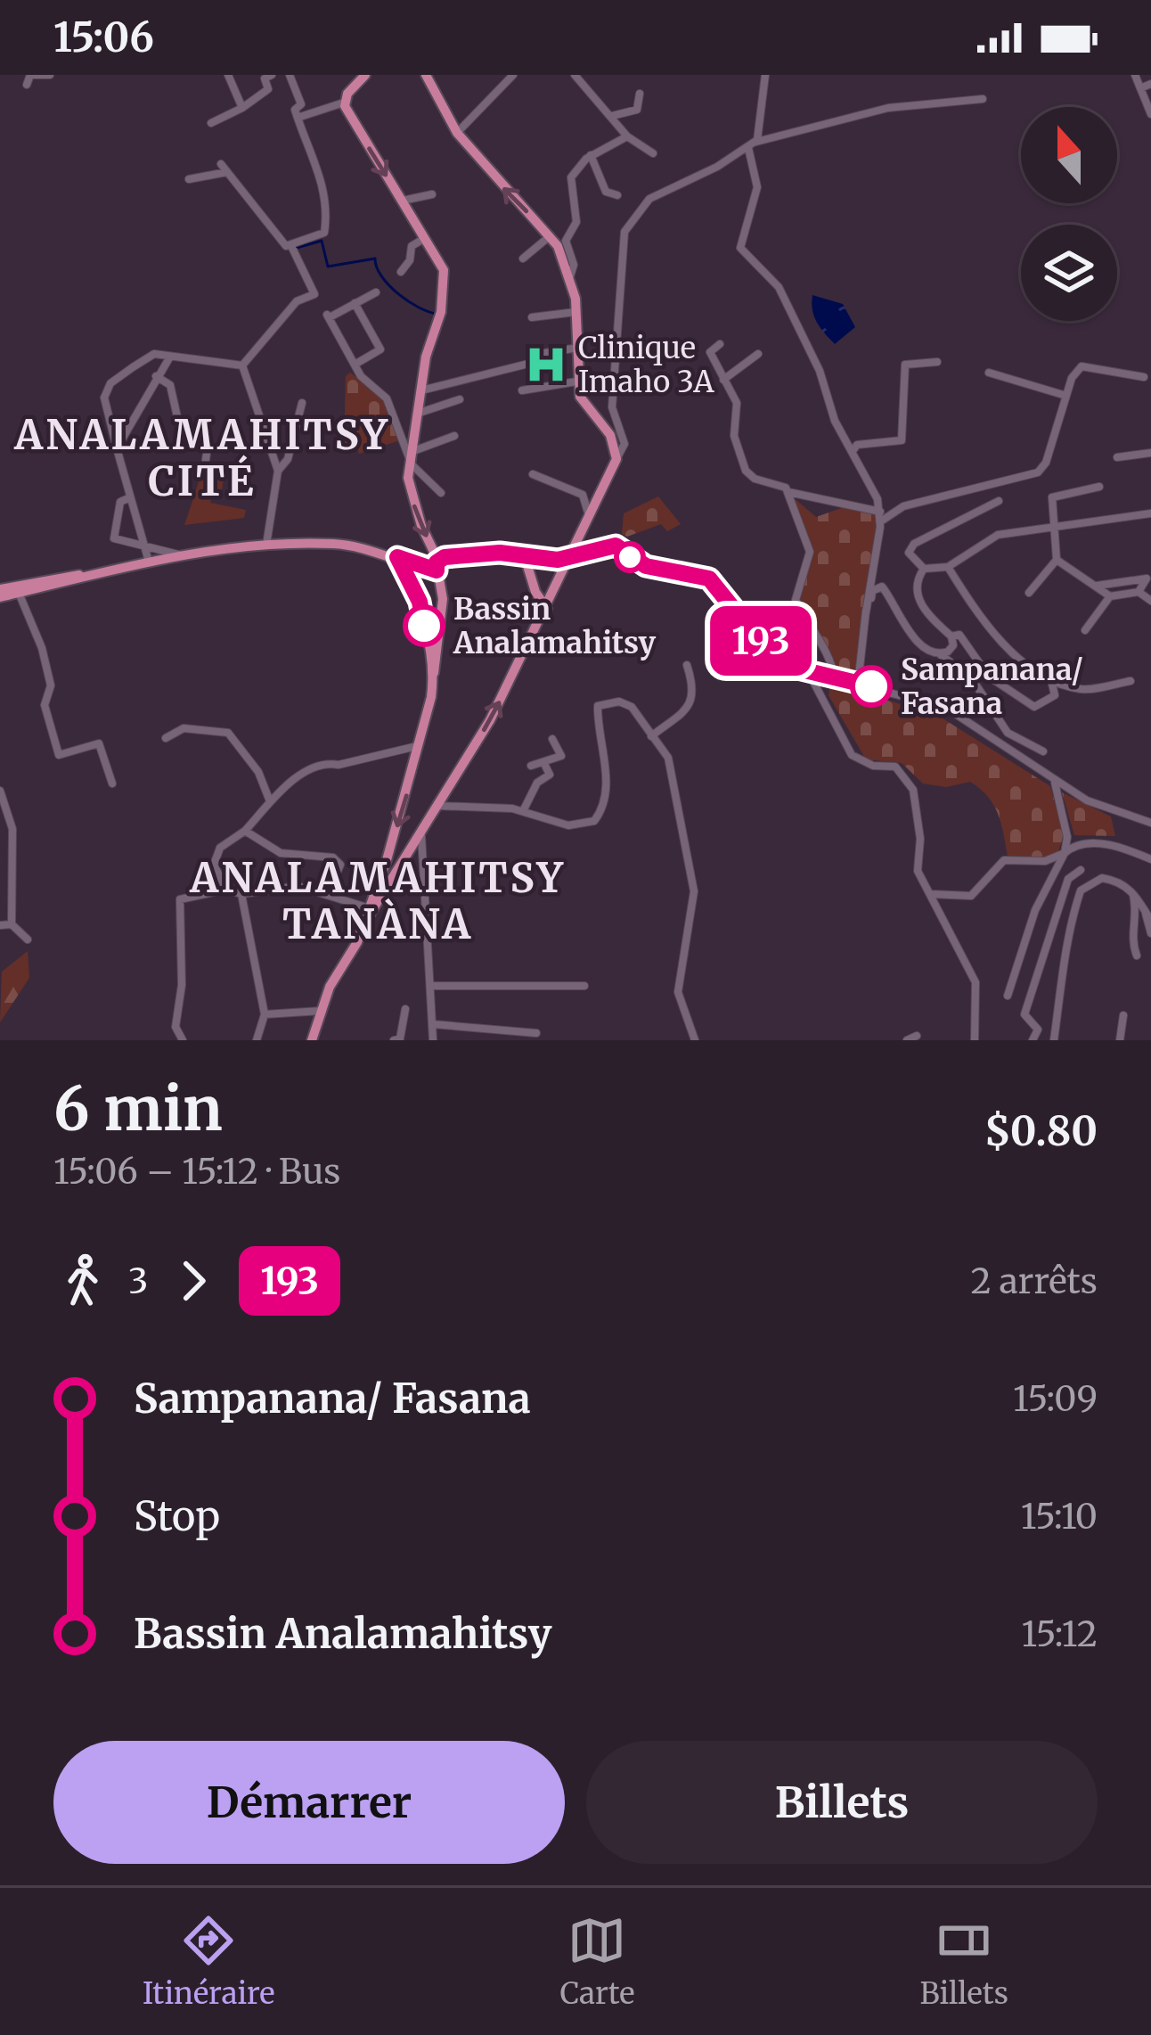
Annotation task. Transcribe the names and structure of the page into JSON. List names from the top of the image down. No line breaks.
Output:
{"districts":["ANALAMAHITSY CITÉ","ANALAMAHITSY TANÀNA"],"places":{"hospital":["Clinique Imaho 3A"],"other":["Bassin Analamahitsy","Sampanana/ Fasana"]},"lines":["bus line 193"],"north":"top","page":{"status":"15:06","on_map":"193","heading":["6 min","15:06 – 15:12 · Bus","$0.80"],"legs":["3","193","2 arrêts"],"list":[{"name":"Sampanana/ Fasana","value":"15:09"},{"name":"Stop","value":"15:10"},{"name":"Bassin Analamahitsy","value":"15:12"}],"buttons":["Démarrer","Billets"],"tabs":["Itinéraire","Carte","Billets"]}}
